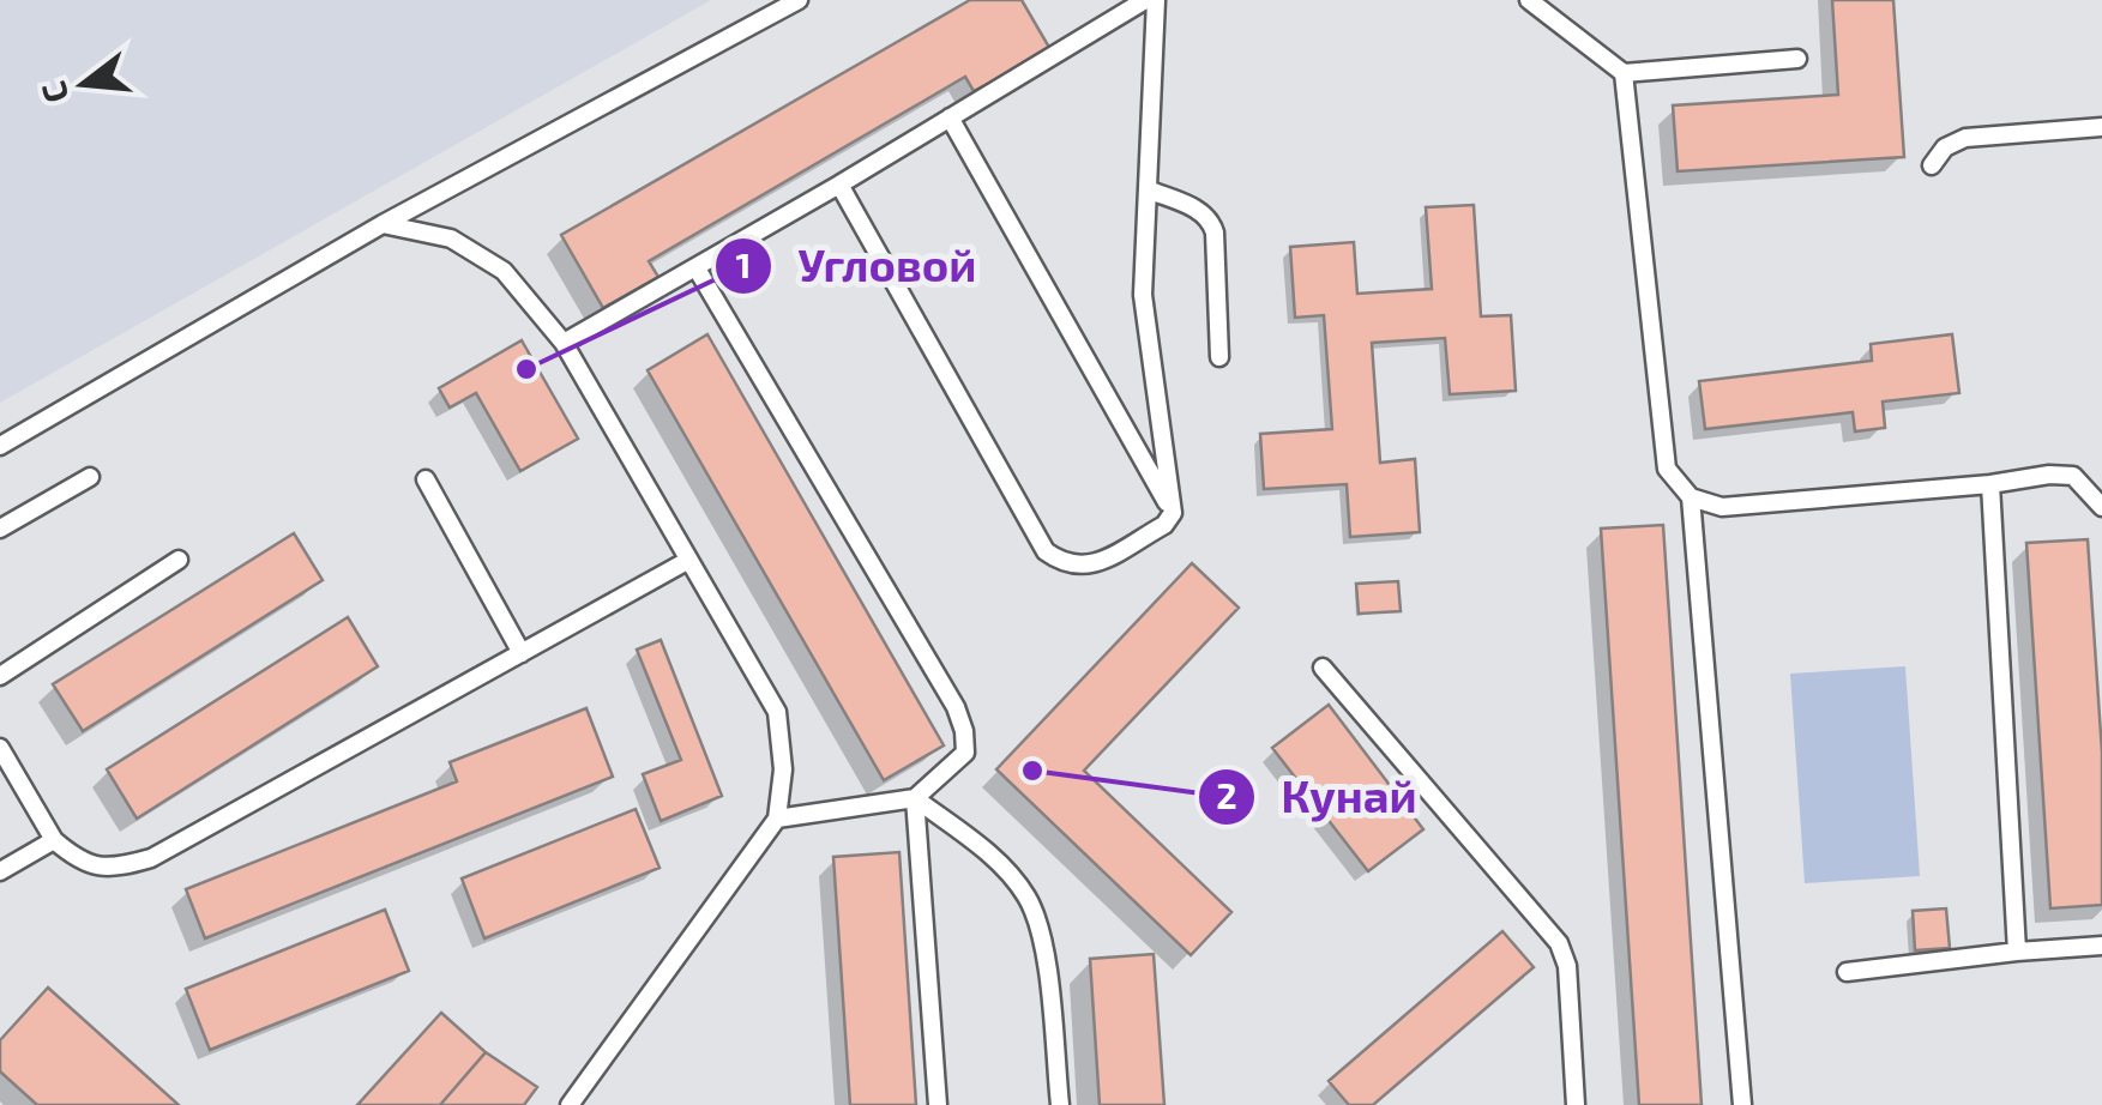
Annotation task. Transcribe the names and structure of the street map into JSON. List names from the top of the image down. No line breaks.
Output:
{"places":["Угловой","Кунай"],"north":"left"}
